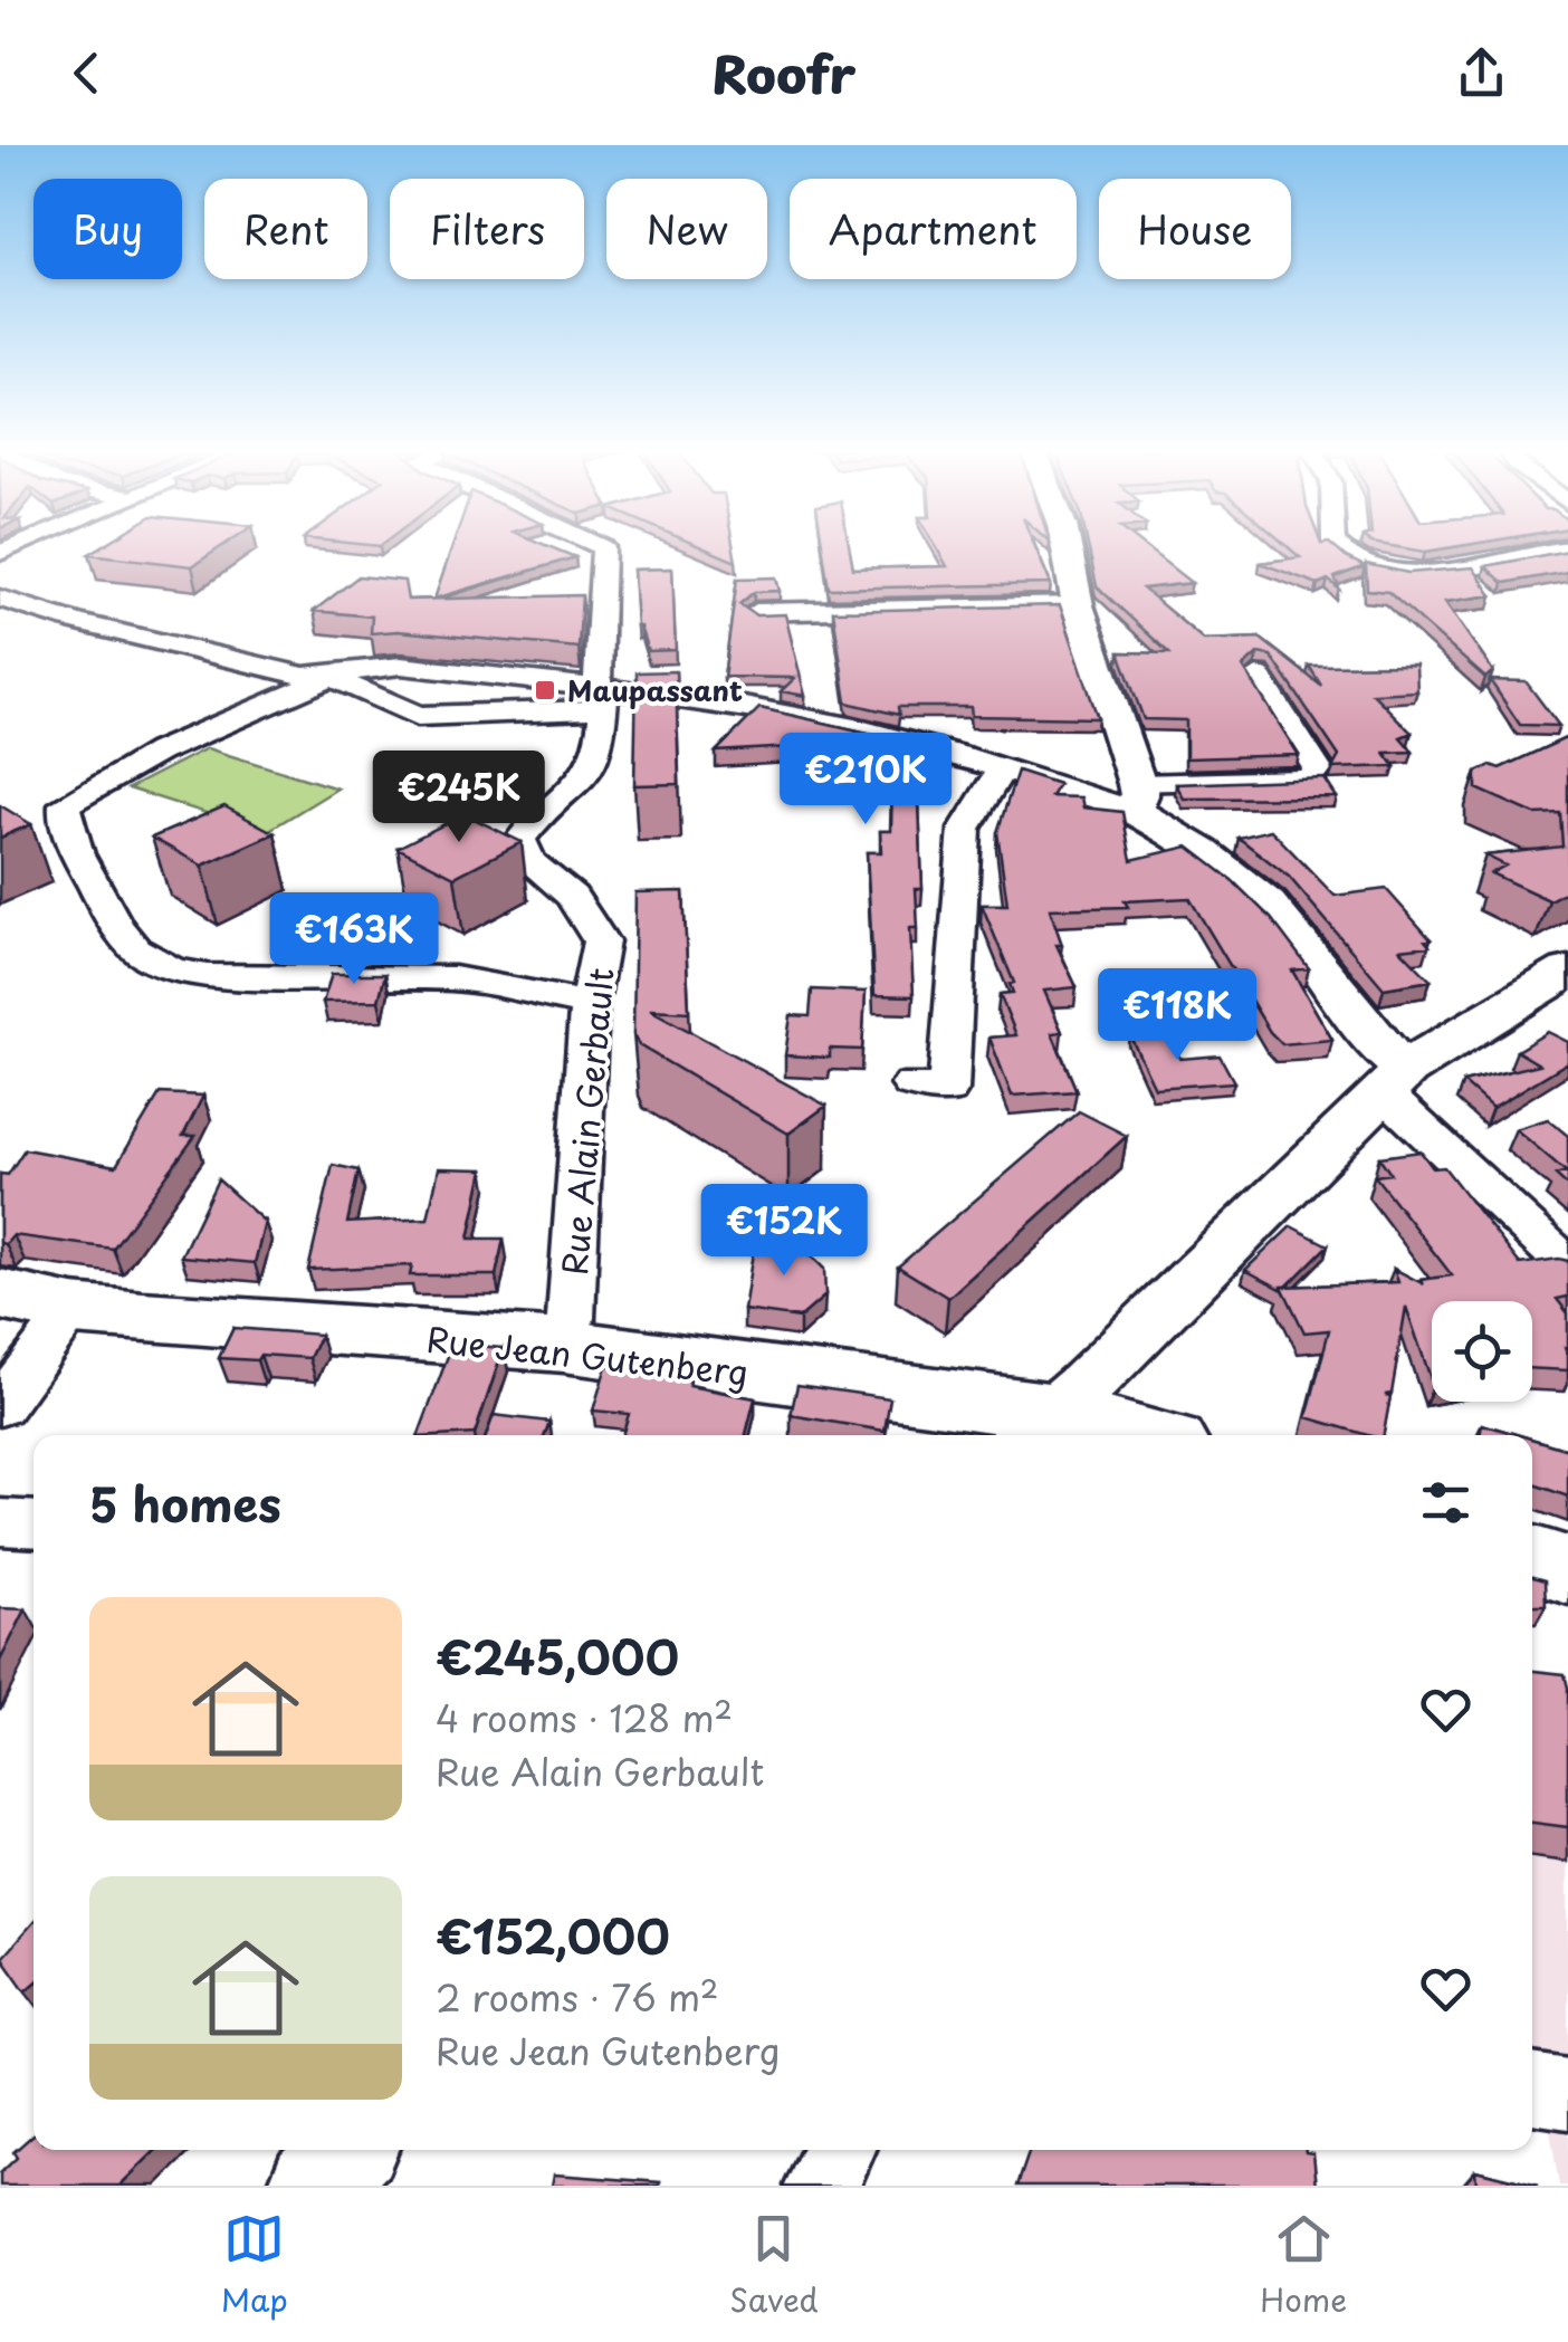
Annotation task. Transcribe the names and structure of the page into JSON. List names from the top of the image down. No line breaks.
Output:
{"streets":{"main road":["Rue Jean Gutenberg"],"street":["Rue Alain Gerbault"]},"crossings":[["Rue Alain Gerbault","Rue Jean Gutenberg"]],"places":{"transit":["Maupassant"]},"page":{"header":"Roofr","chip":["Buy","Rent","Filters","New","Apartment","House"],"price":["€210K","€245K","€163K","€118K","€152K"],"heading":"5 homes","list":[{"name":"€245,000","note":"4 rooms · 128 m² · Rue Alain Gerbault"},{"name":"€152,000","note":"2 rooms · 76 m² · Rue Jean Gutenberg"}],"tabs":["Map","Saved","Home"]}}
